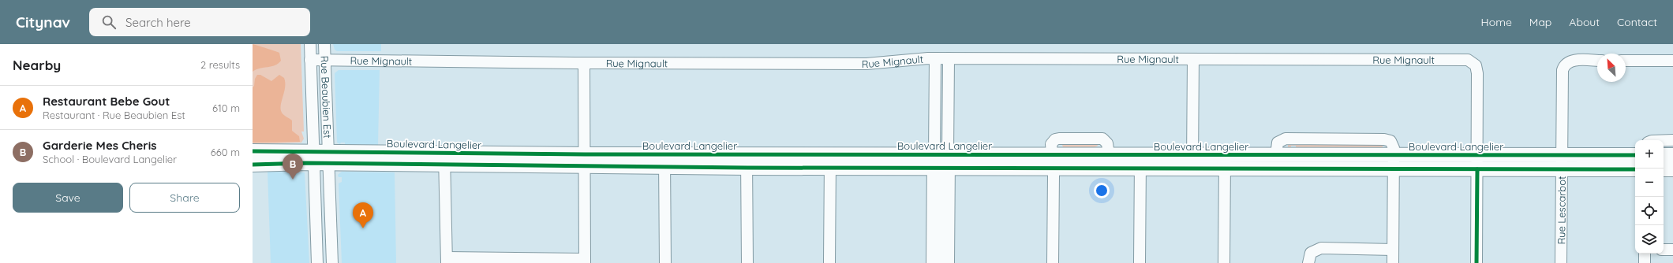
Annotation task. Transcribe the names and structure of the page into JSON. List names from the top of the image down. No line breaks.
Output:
{"streets":{"main road":["Boulevard Langelier"],"street":["Rue Mignault","Rue Beaubien Est","Rue Lescarbot"]},"crossings":[["Rue Mignault","Rue Beaubien Est"],["Rue Mignault","Boulevard Langelier"],["Rue Beaubien Est","Boulevard Langelier"],["Boulevard Langelier","Rue Lescarbot"]],"north":"top left","page":{"header":"Citynav","search":"Search here","nav":["Home","Map","About","Contact"],"heading":["Nearby","2 results"],"list":[{"mark":"A","name":"Restaurant Bebe Gout","note":"Restaurant · Rue Beaubien Est","value":"610 m"},{"mark":"B","name":"Garderie Mes Cheris","note":"School · Boulevard Langelier","value":"660 m"}],"map_buttons":["+","−"],"pins":["B","A"],"buttons":["Save","Share"]}}
